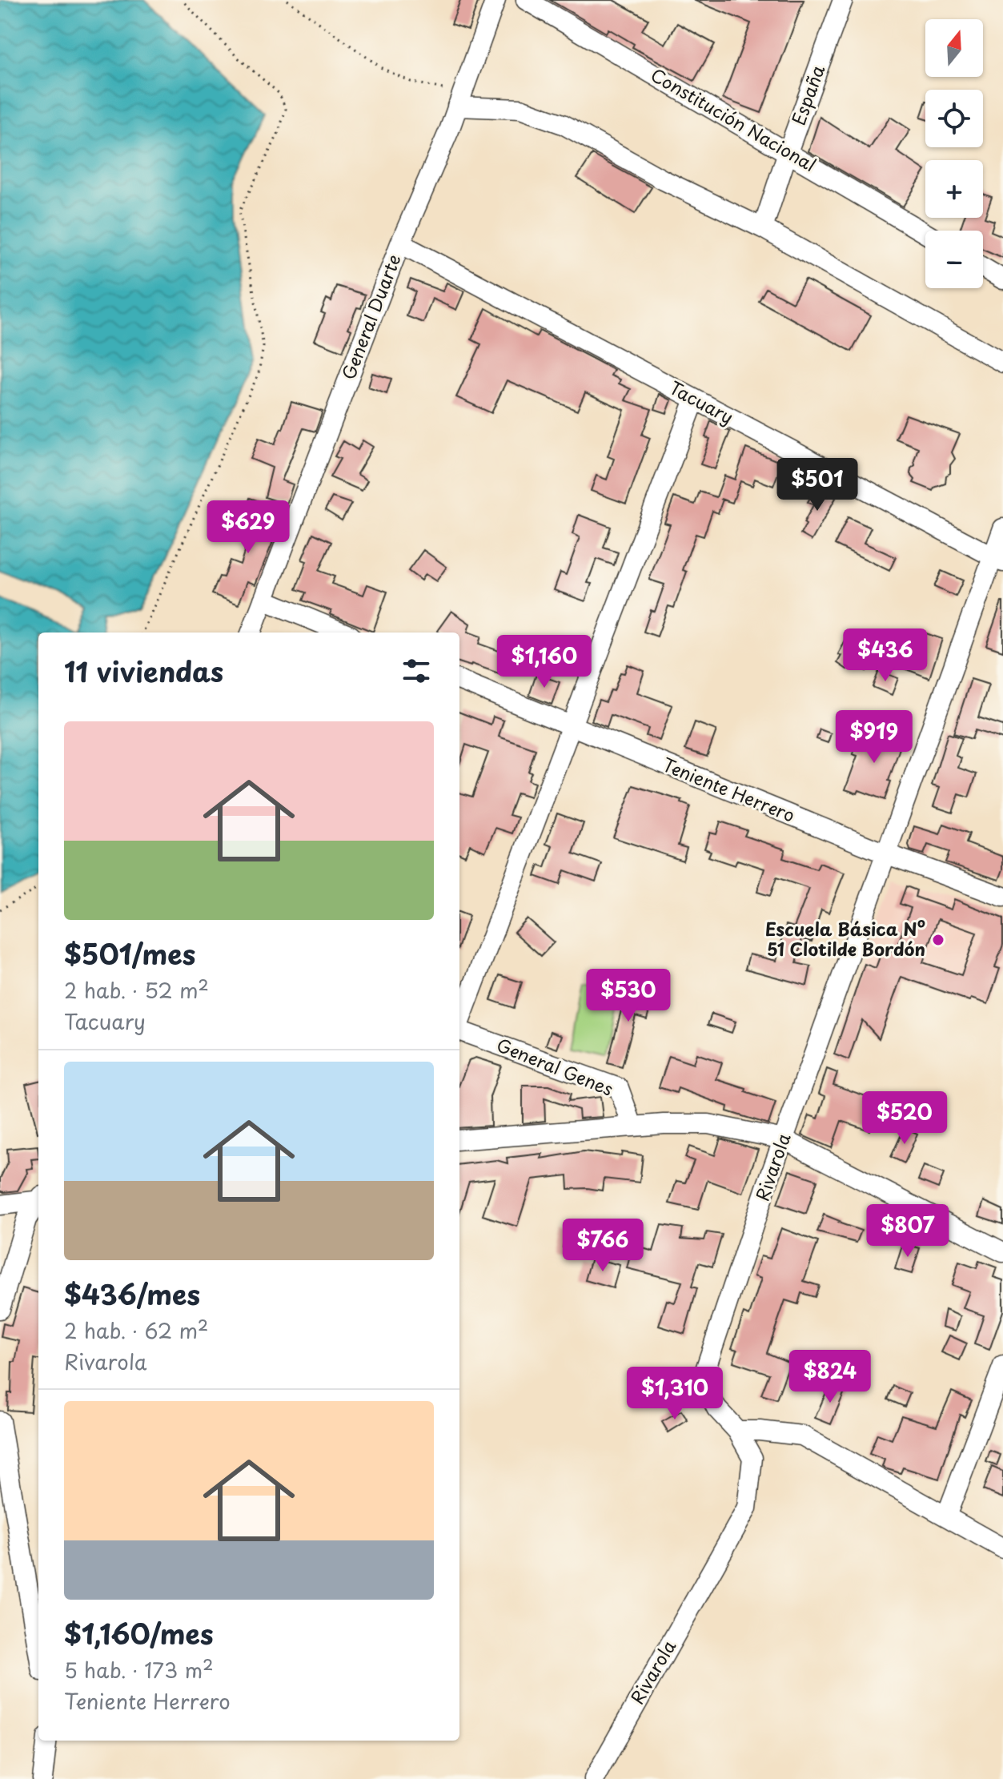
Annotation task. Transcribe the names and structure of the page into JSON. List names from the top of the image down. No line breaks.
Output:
{"streets":{"street":["España","Constitución Nacional","General Duarte","Tacuary","Teniente Herrero","General Genes","Rivarola"]},"crossings":[["España","Constitución Nacional"],["General Duarte","Tacuary"],["Tacuary","Rivarola"],["Teniente Herrero","Rivarola"]],"places":["Escuela Básica Nº 51 Clotilde Bordón"],"north":"top","page":{"map_buttons":["+","−"],"price":["$501","$629","$436","$1,160","$919","$530","$520","$807","$766","$824","$1,310"],"heading":"11 viviendas","list":[{"name":"$501/mes","note":"2 hab. · 52 m² · Tacuary"},{"name":"$436/mes","note":"2 hab. · 62 m² · Rivarola"},{"name":"$1,160/mes","note":"5 hab. · 173 m² · Teniente Herrero"}]}}
